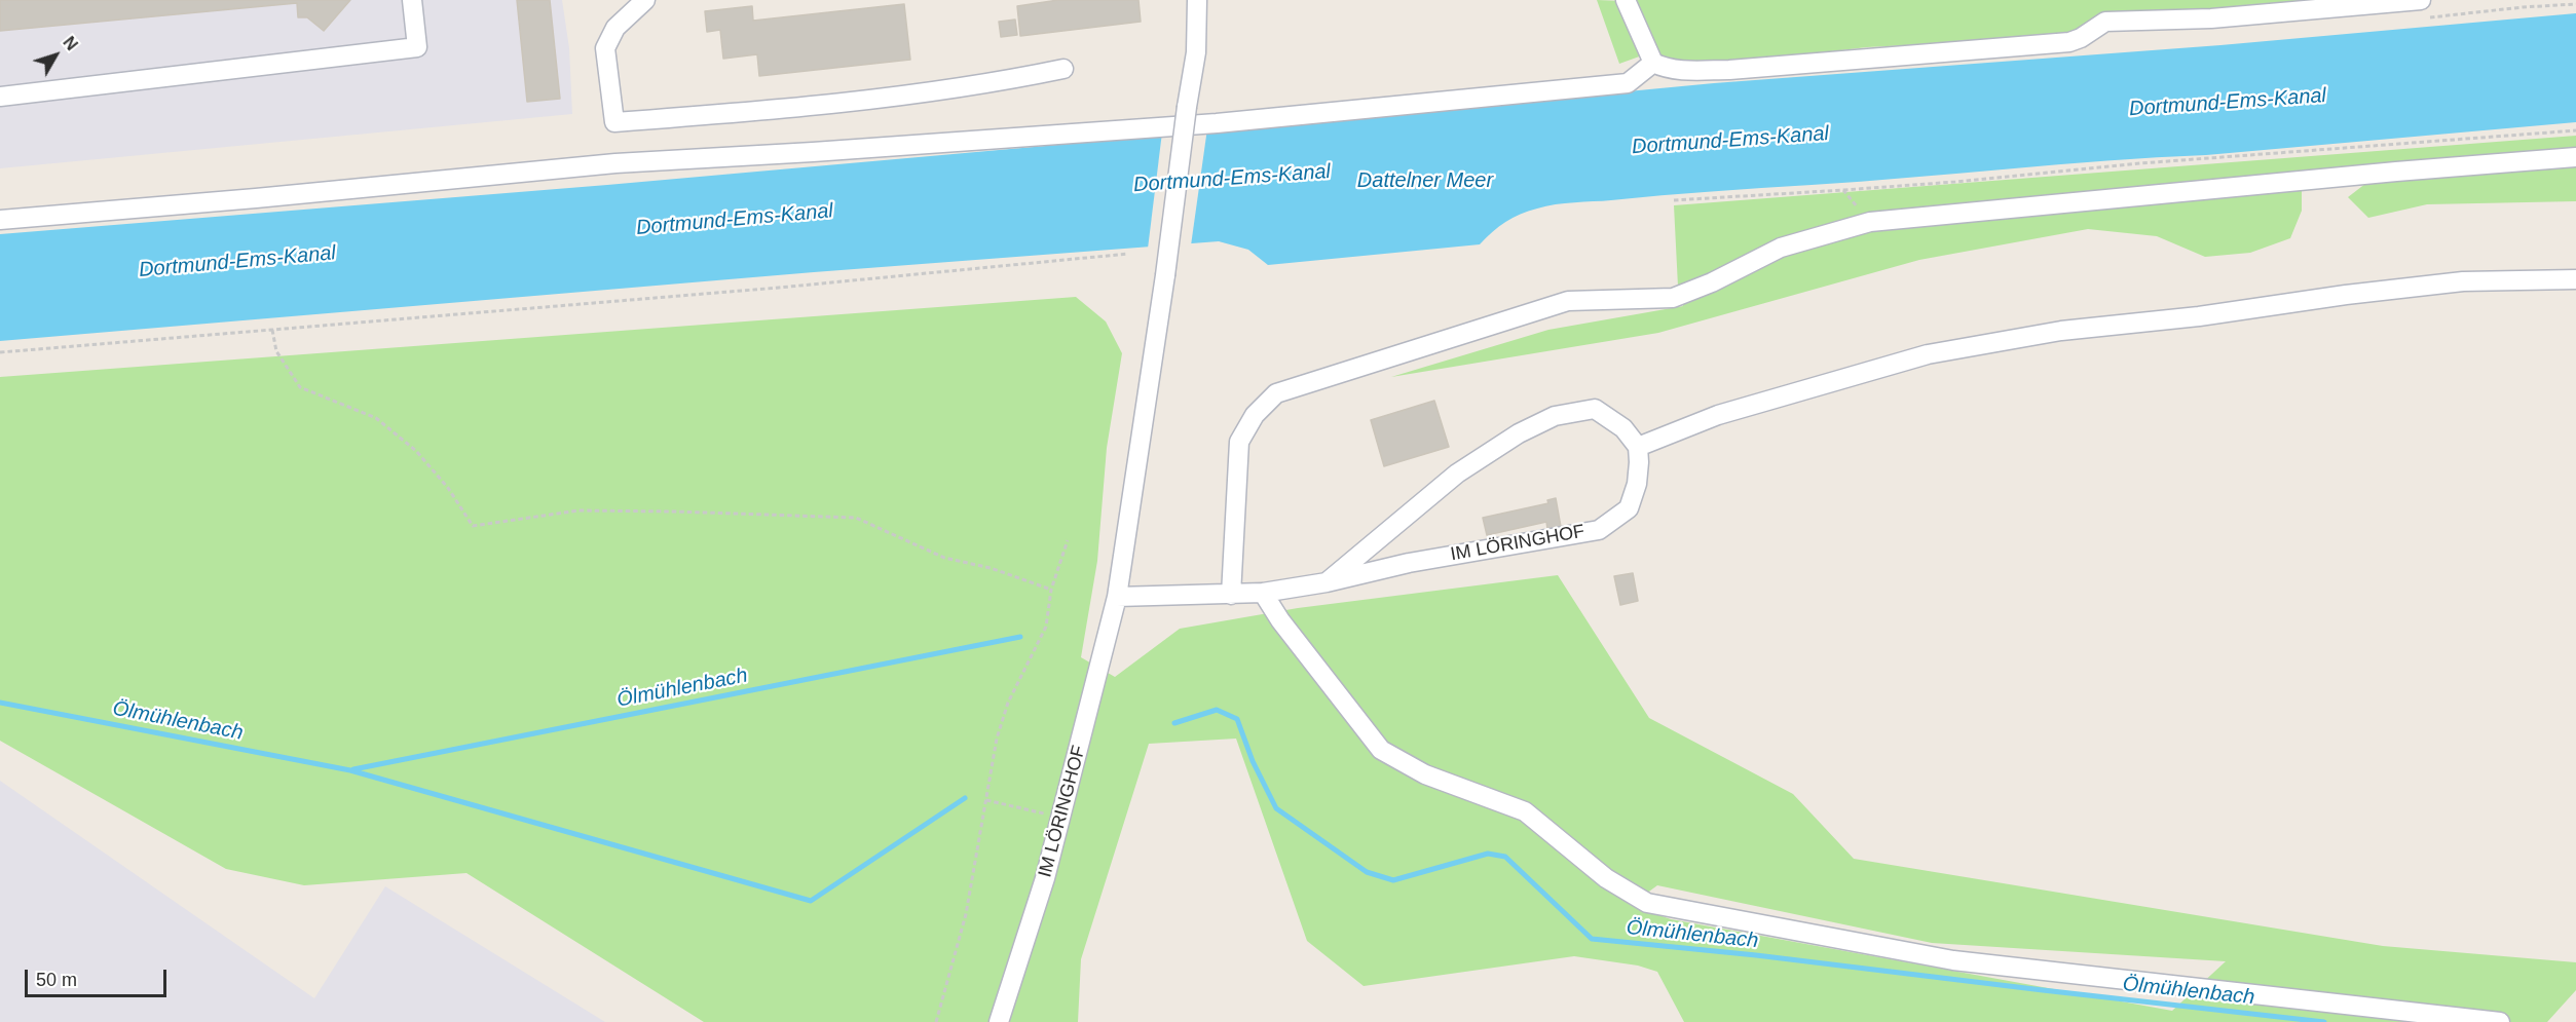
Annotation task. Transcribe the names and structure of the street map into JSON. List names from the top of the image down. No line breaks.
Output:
{"streets":{"street":["IM LÖRINGHOF"]},"water":["Dortmund-Ems-Kanal","Dattelner Meer","Ölmühlenbach"],"scale_bar":"50 m","north":"top right"}
